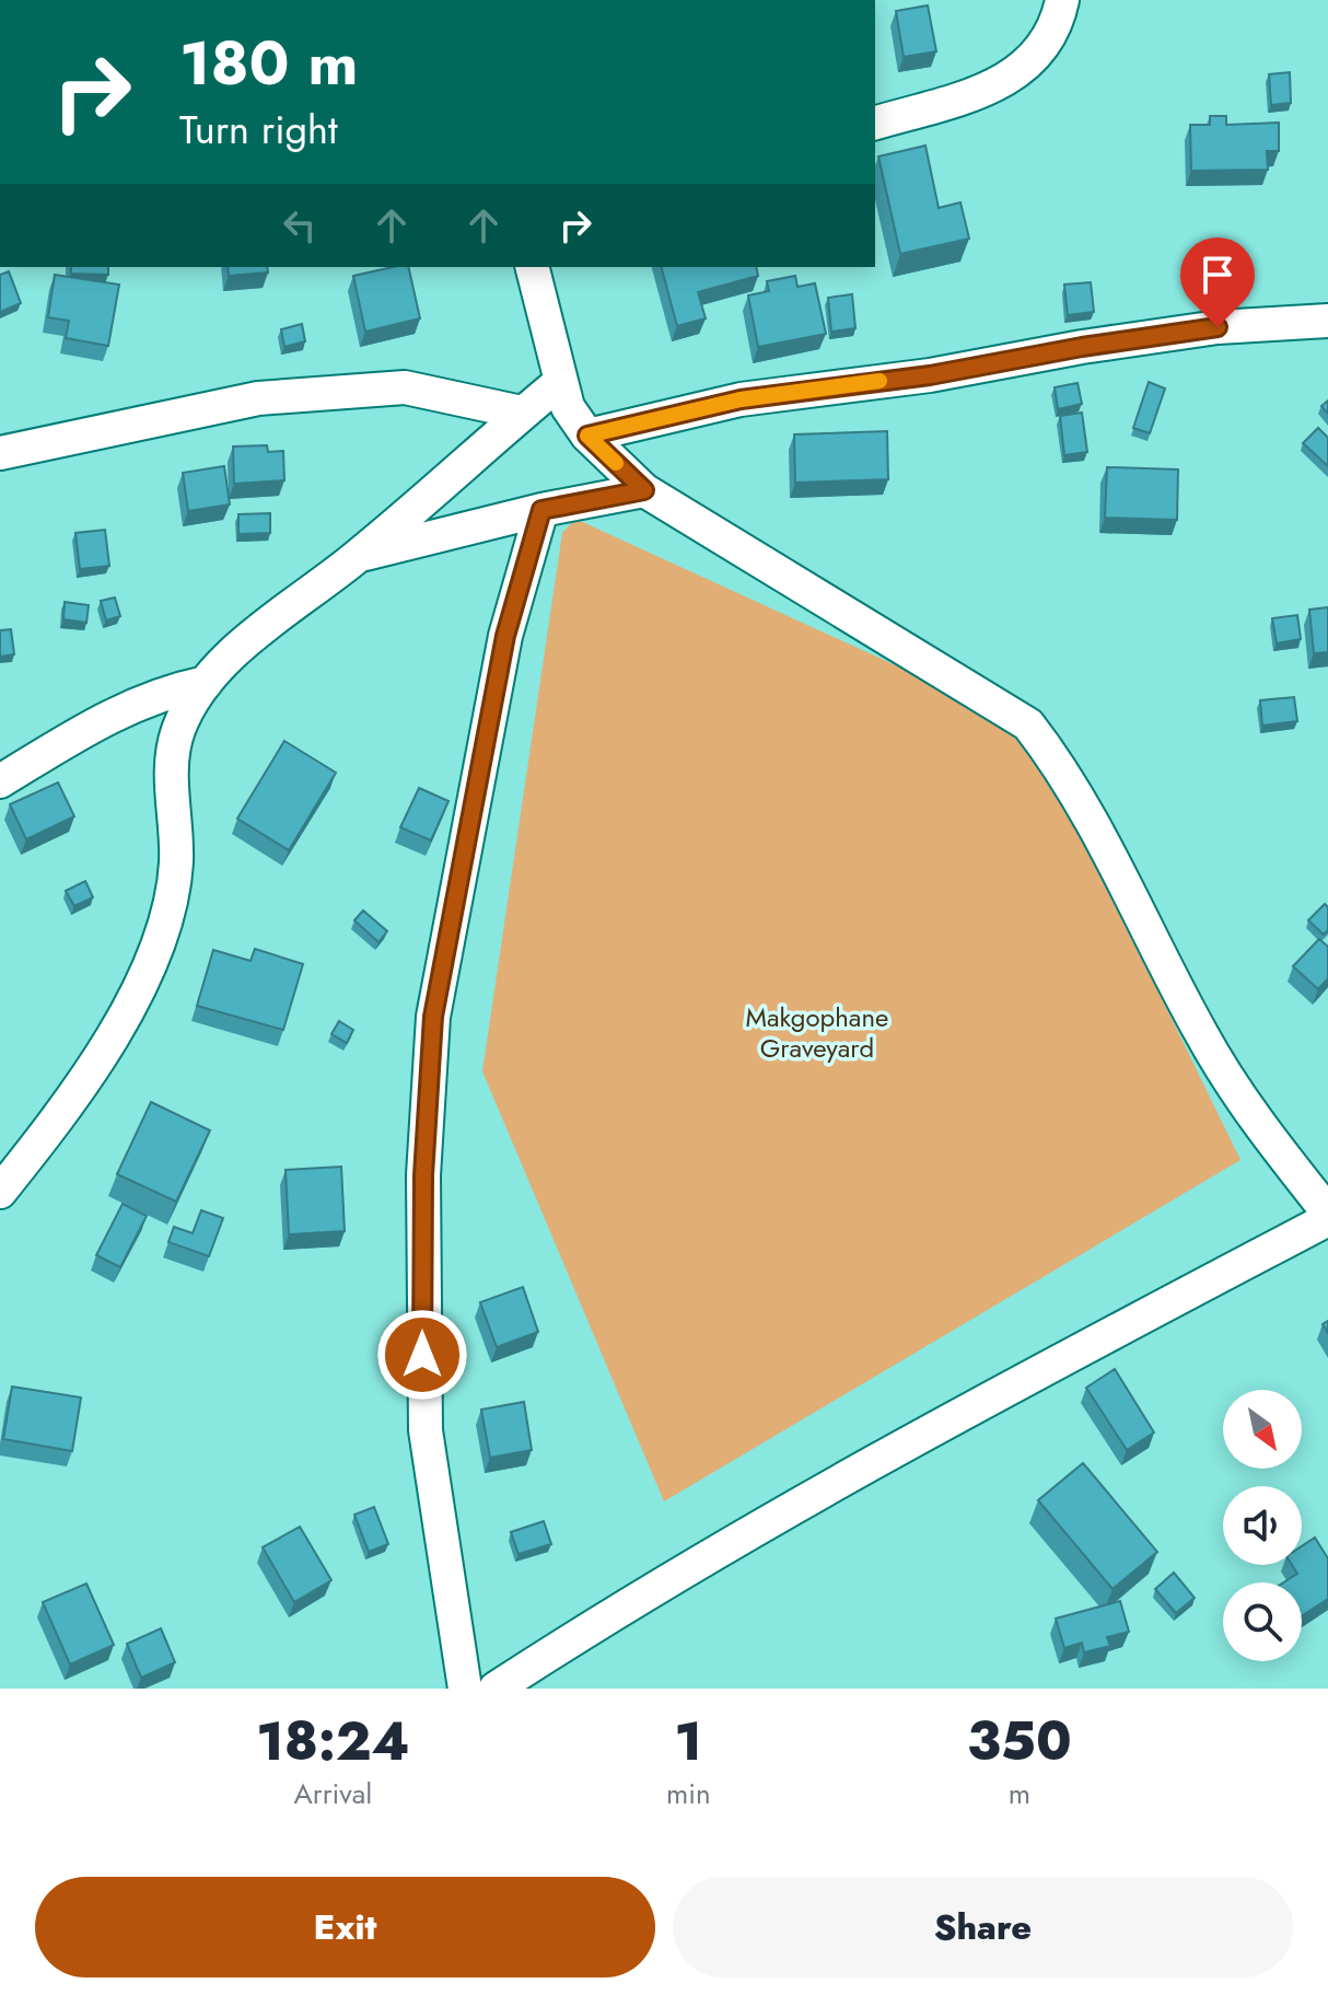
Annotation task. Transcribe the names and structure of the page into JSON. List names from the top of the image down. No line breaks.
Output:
{"parks":["Makgophane Graveyard"],"north":"bottom right","page":{"turn":["180 m","Turn right"],"eta":["18:24","Arrival","1","min","350","m"],"buttons":["Exit","Share"]}}
